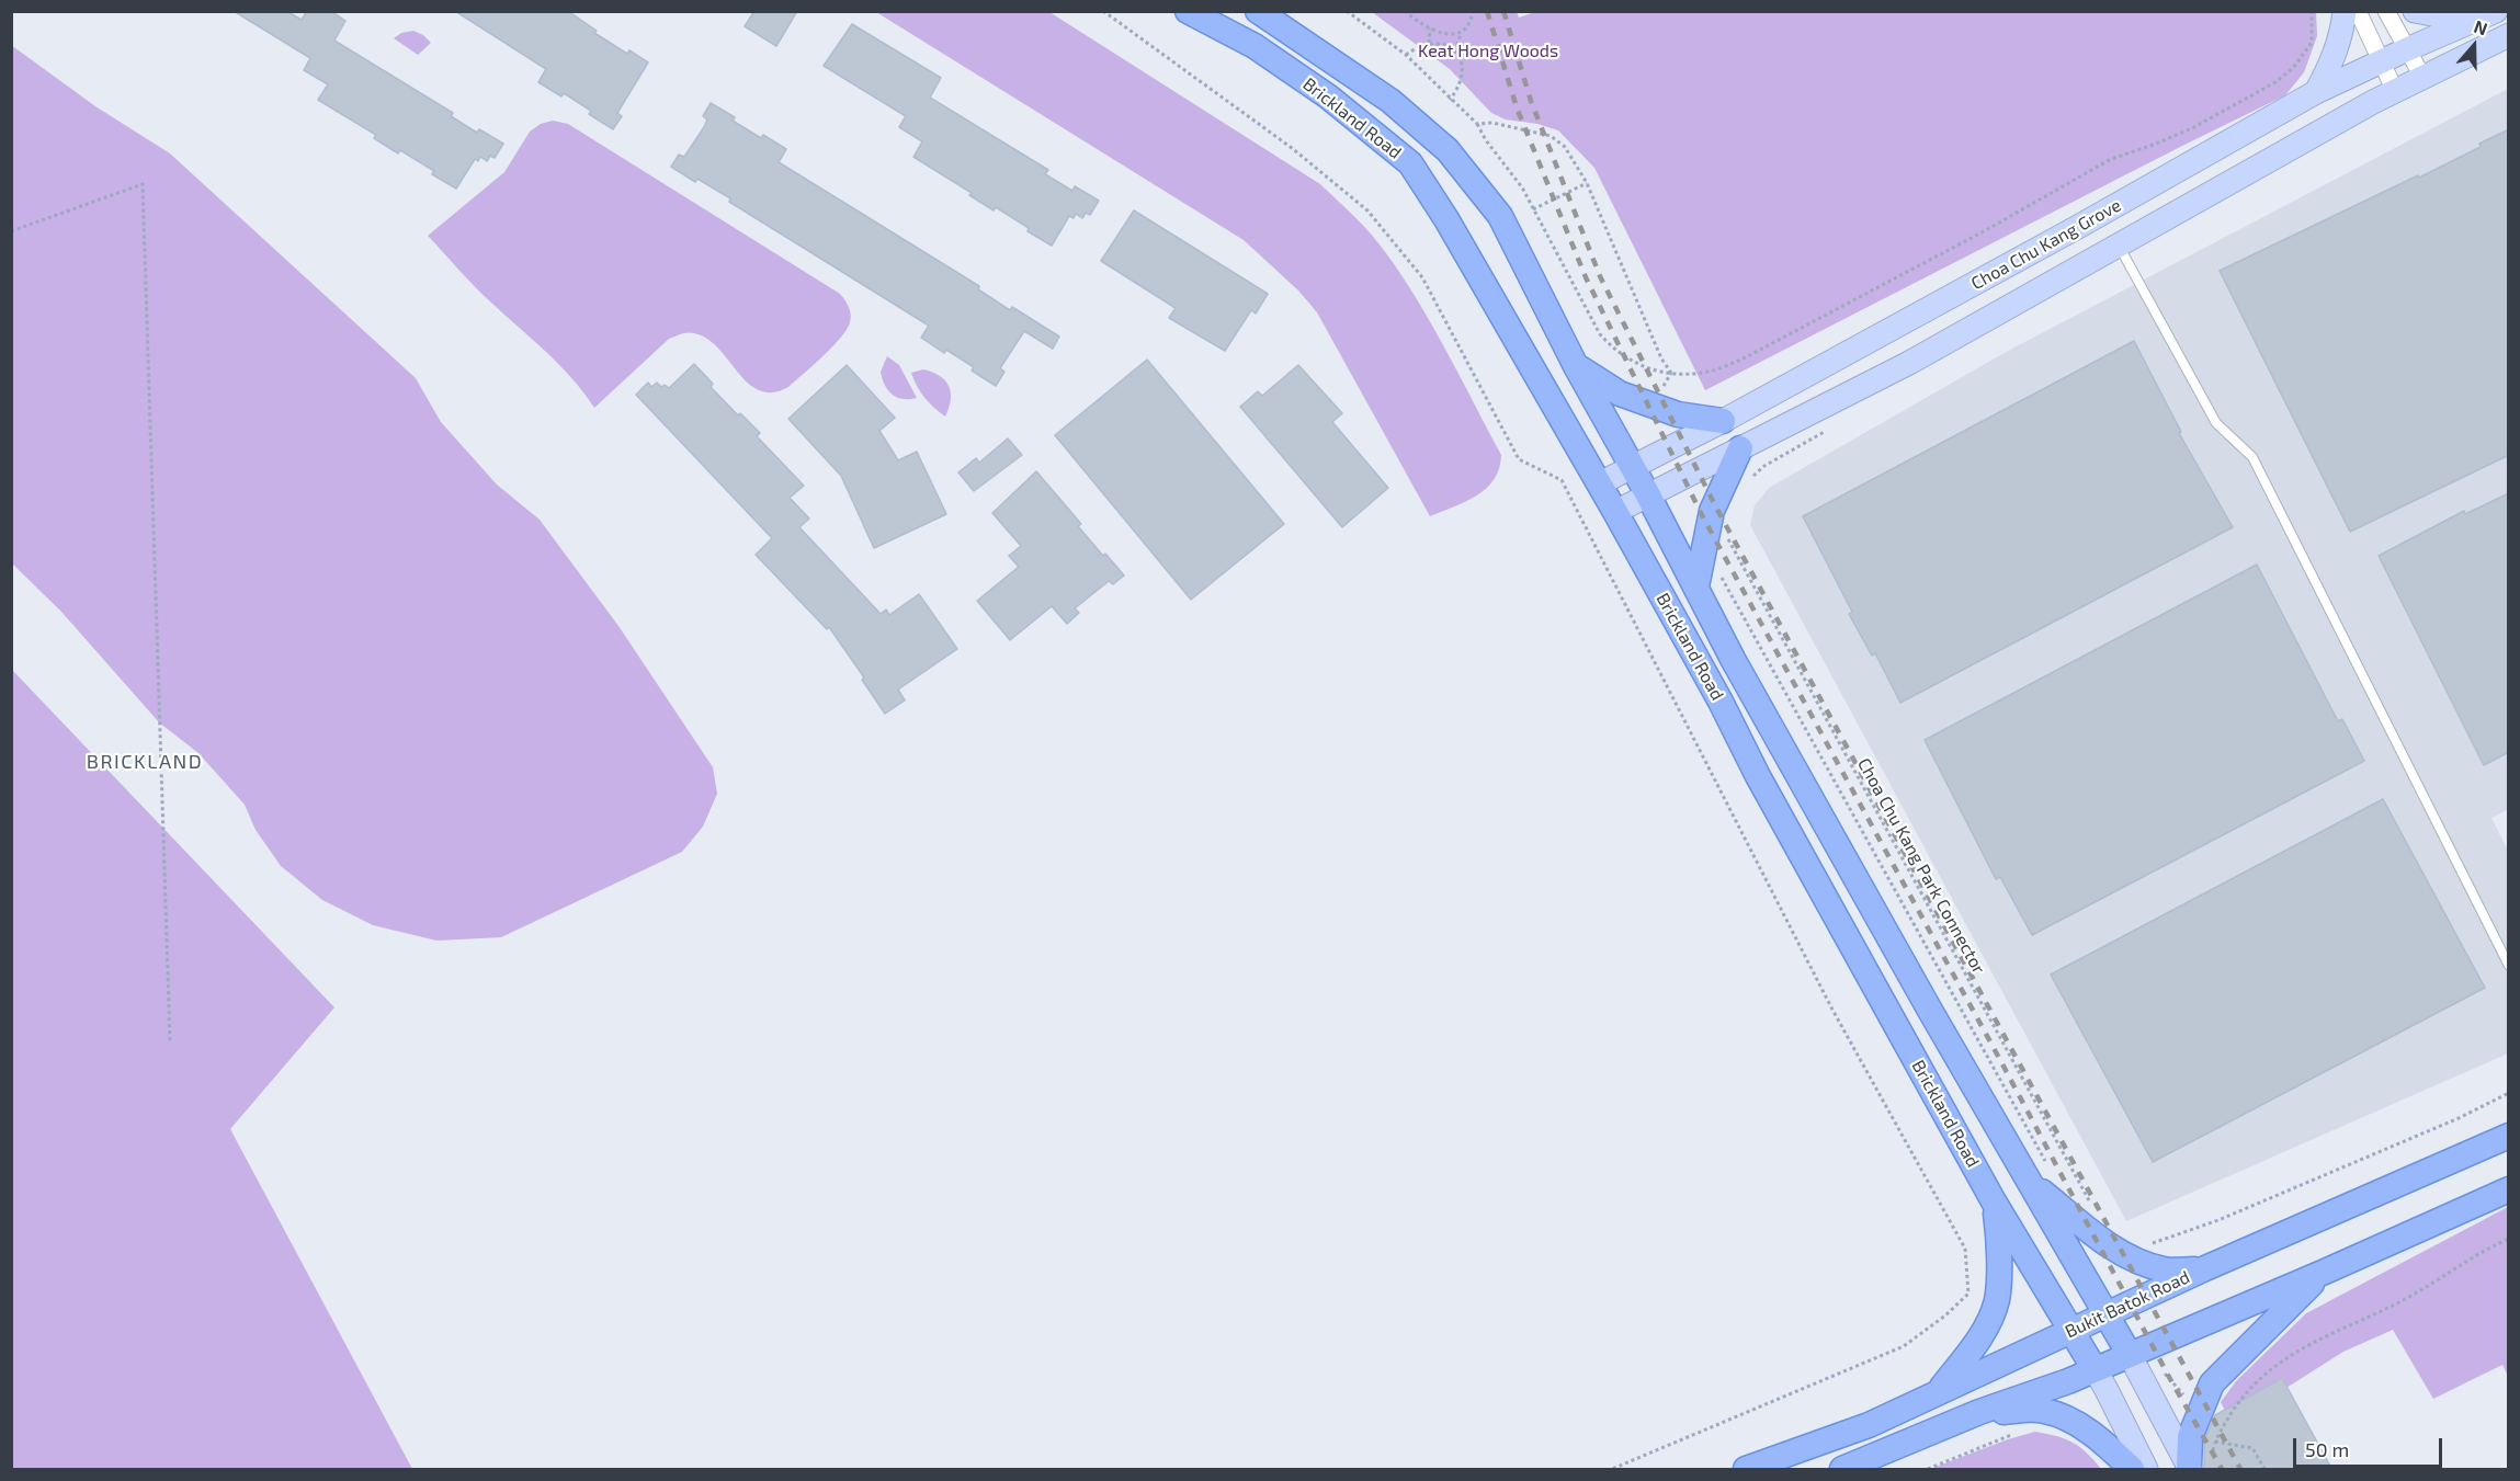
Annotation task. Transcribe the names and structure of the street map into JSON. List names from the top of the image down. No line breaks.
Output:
{"streets":{"main road":["Brickland Road","Bukit Batok Road"],"street":["Choa Chu Kang Grove"],"path":["Choa Chu Kang Park Connector"]},"crossings":[["Brickland Road","Choa Chu Kang Grove"],["Brickland Road","Bukit Batok Road"]],"districts":["BRICKLAND"],"parks":["Keat Hong Woods"],"scale_bar":"50 m","north":"top"}
